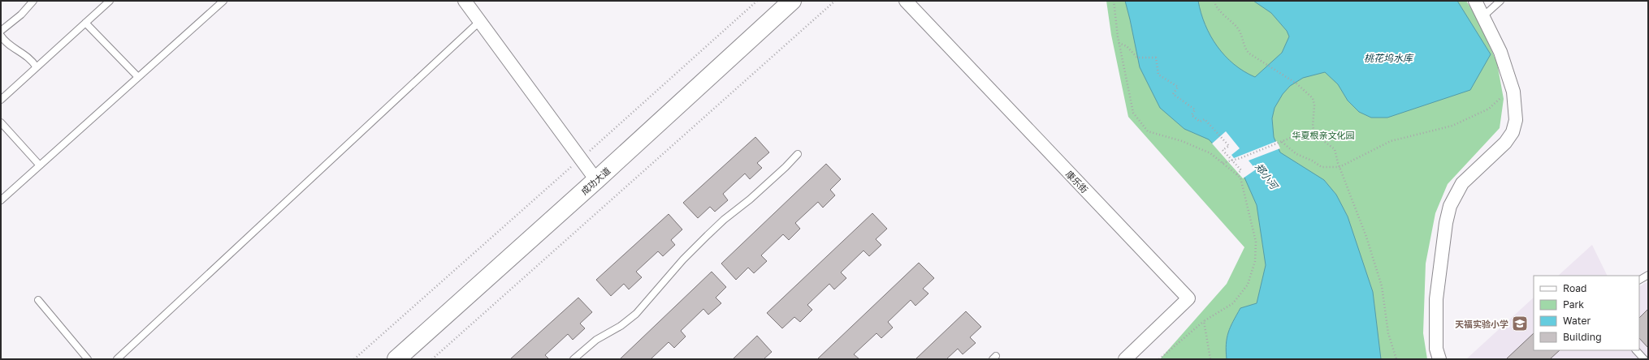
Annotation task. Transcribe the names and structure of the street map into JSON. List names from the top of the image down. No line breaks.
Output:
{"streets":{"main road":["成功大道"],"street":["康乐街"]},"water":["桃花坞水库","郑小河"],"parks":["华夏根亲文化园"],"places":{"school or university":["天福实验小学"]},"legend":["Road","Park","Water","Building"]}
